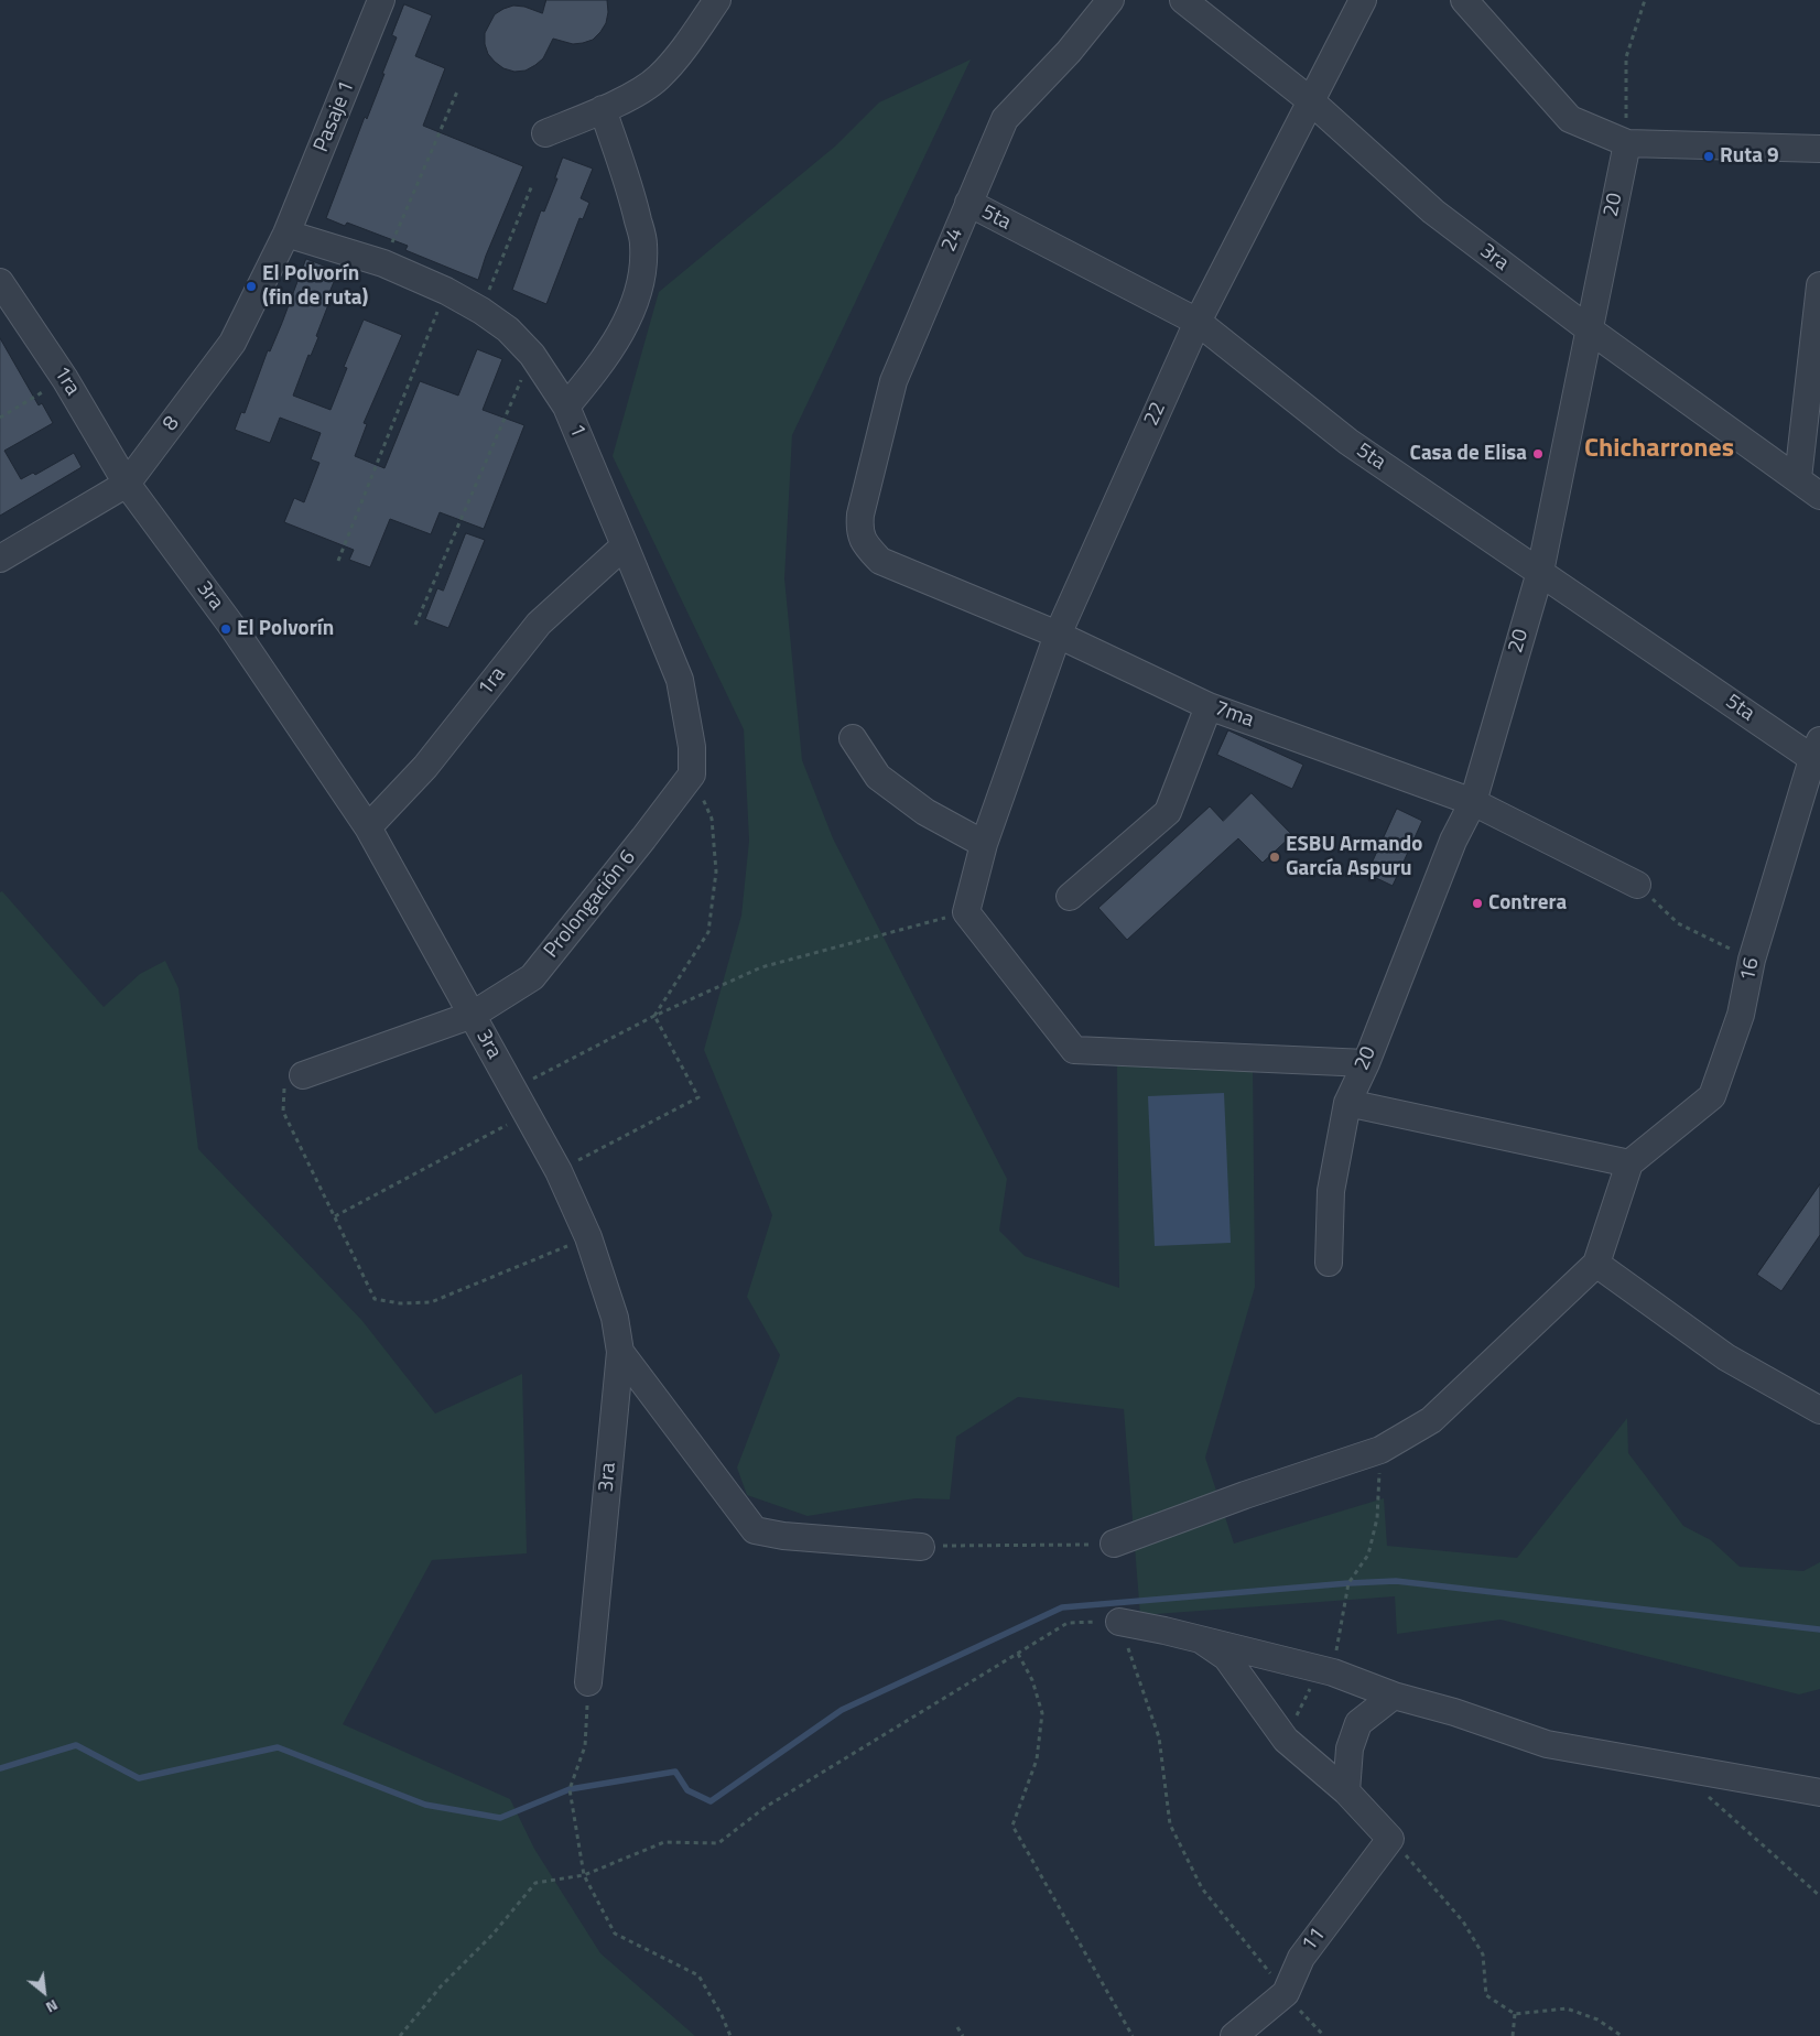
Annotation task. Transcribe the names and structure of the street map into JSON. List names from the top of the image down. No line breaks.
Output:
{"streets":{"street":["Pasaje 1","20","5ta","24","3ra","1ra","22","8","1","7ma","Prolongación 6","16","11"]},"crossings":[["Pasaje 1","8"],["Pasaje 1","1"],["20","5ta"],["20","3ra"],["20","7ma"],["5ta","24"],["5ta","22"],["5ta","16"],["24","7ma"],["3ra","1ra"],["3ra","22"],["3ra","8"],["3ra","Prolongación 6"],["1ra","8"],["1ra","1"],["22","7ma"],["8","1"],["1","Prolongación 6"]],"districts":["Chicharrones"],"places":["Ruta 9","El Polvorín (fin de ruta)","Casa de Elisa","El Polvorín","ESBU Armando García Aspuru","Contrera"],"north":"bottom right"}
